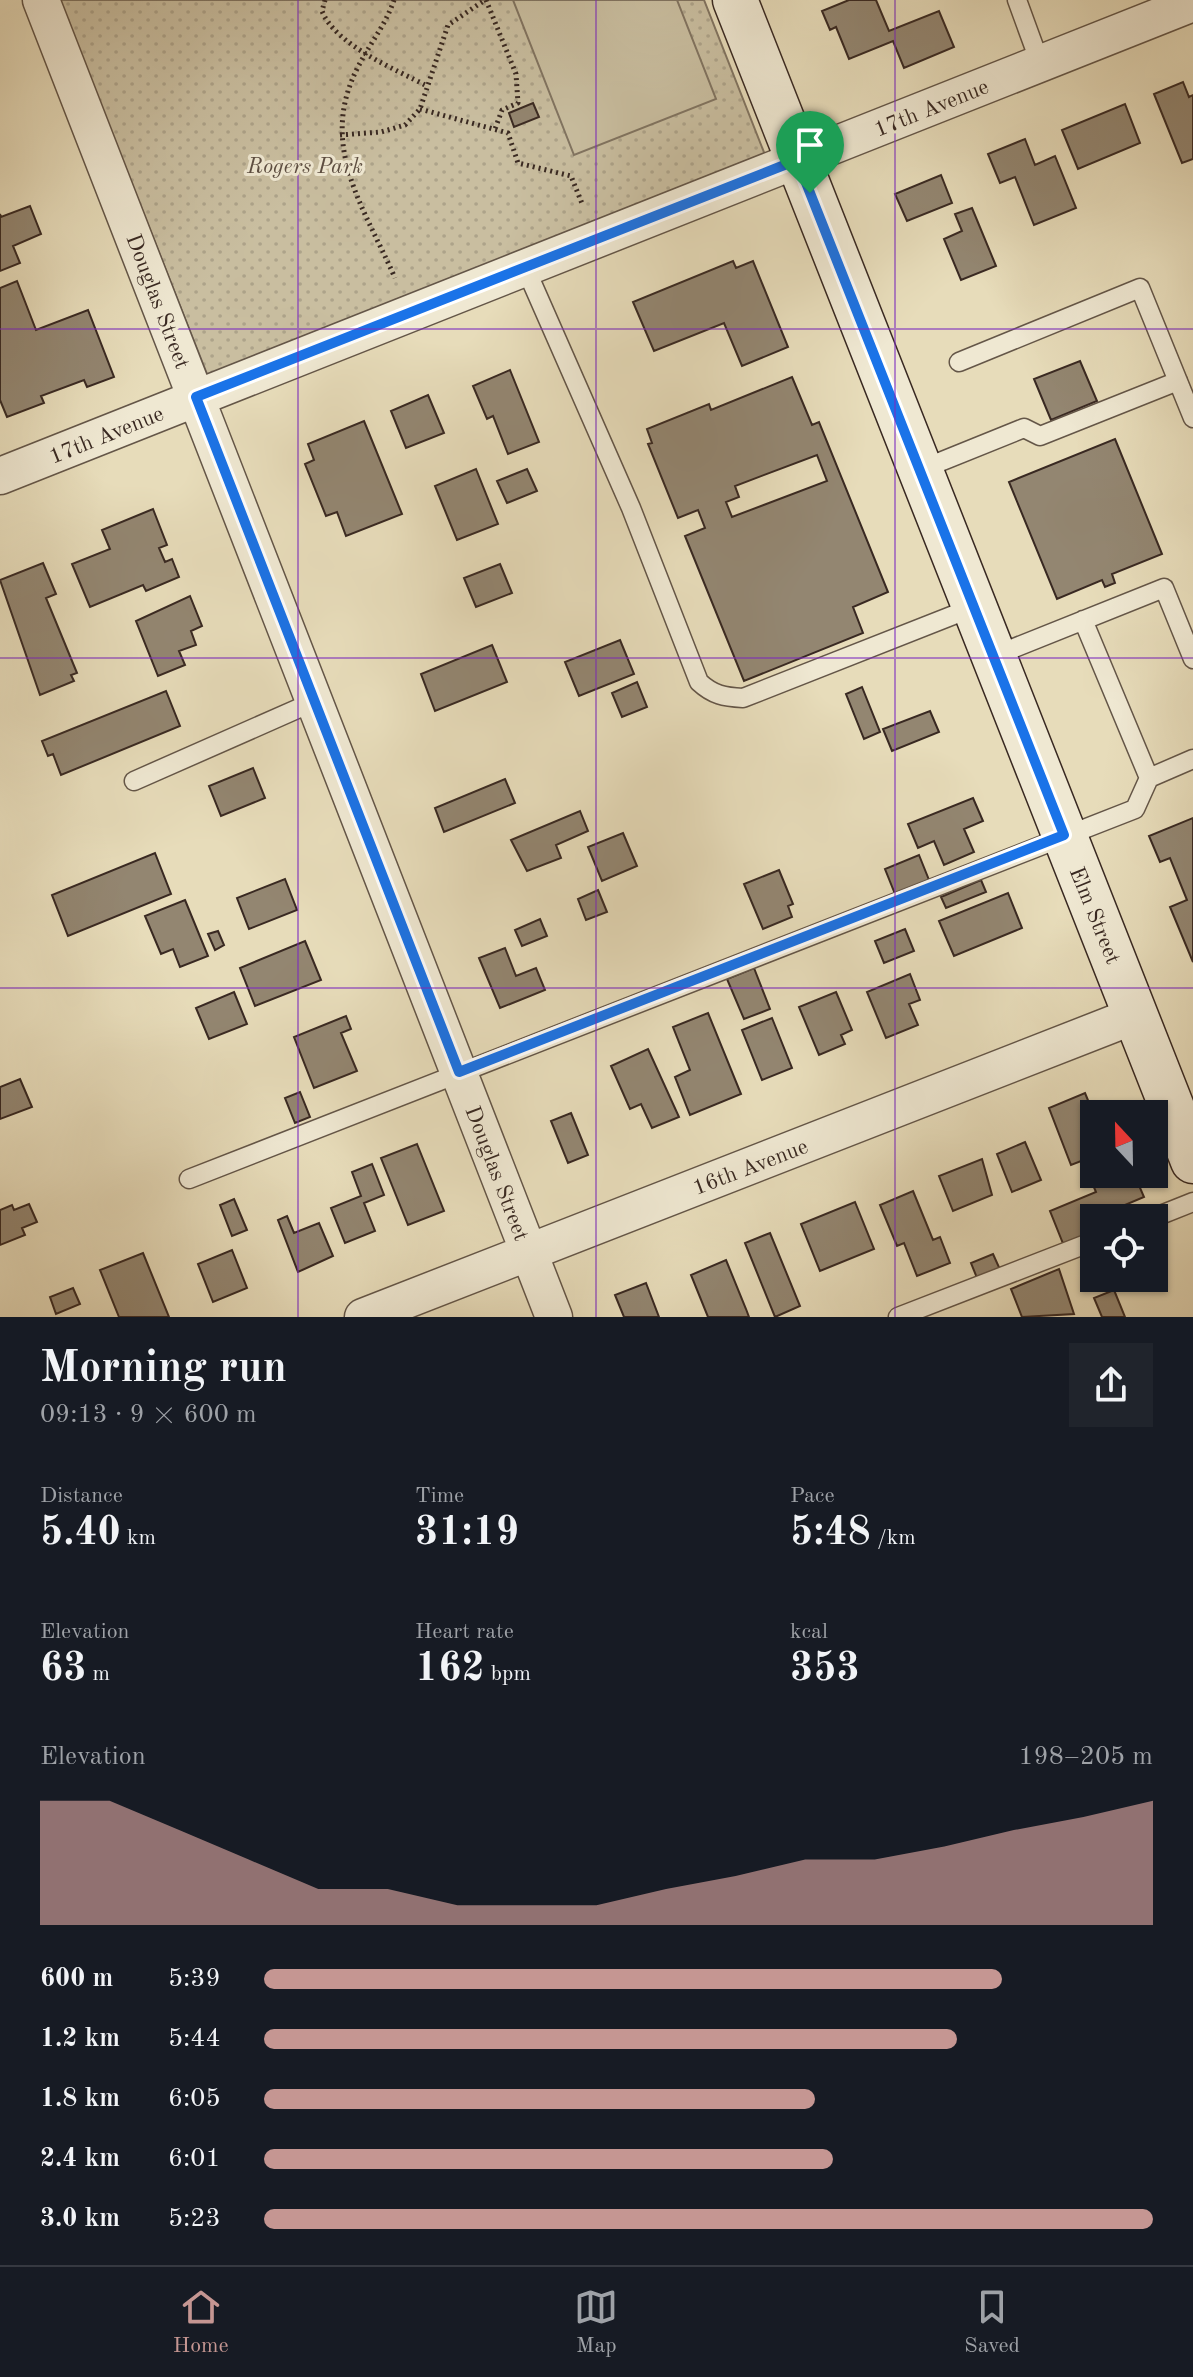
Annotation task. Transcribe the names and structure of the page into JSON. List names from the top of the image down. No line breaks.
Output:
{"streets":{"street":["17th Avenue","Douglas Street","Elm Street","16th Avenue"]},"crossings":[["17th Avenue","Douglas Street"],["17th Avenue","Elm Street"],["Douglas Street","16th Avenue"],["Elm Street","16th Avenue"]],"parks":["Rogers Park"],"north":"top","page":{"heading":["Morning run","09:13 · 9 × 600 m"],"stats":[["Distance","5.40 km"],["Time","31:19"],["Pace","5:48 /km"],["Elevation","63 m"],["Heart rate","162 bpm"],["kcal","353"]],"chart":["Elevation","198–205 m"],"list":[{"name":"600 m","note":"5:39"},{"name":"1.2 km","note":"5:44"},{"name":"1.8 km","note":"6:05"},{"name":"2.4 km","note":"6:01"},{"name":"3.0 km","note":"5:23"}],"tabs":["Home","Map","Saved"]}}
